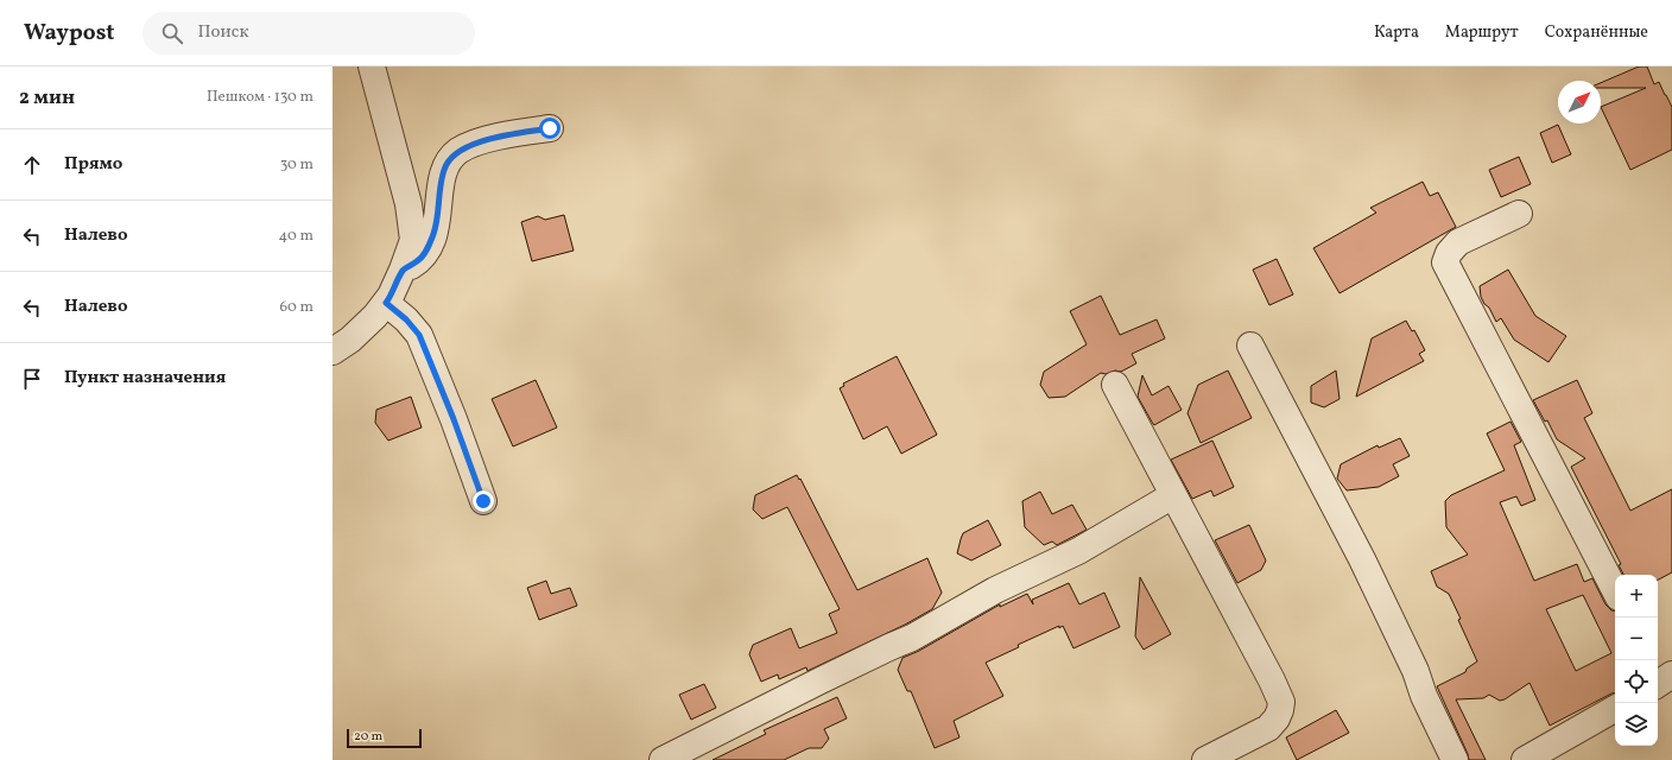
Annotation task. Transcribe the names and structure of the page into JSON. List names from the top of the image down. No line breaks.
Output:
{"scale_bar":"20 m","north":"top right","page":{"header":"Waypost","search":"Поиск","nav":["Карта","Маршрут","Сохранённые"],"heading":["2 мин","Пешком · 130 m"],"list":[["Прямо","30 m"],["Налево","40 m"],["Налево","60 m"],"Пункт назначения"],"map_buttons":["+","−"],"scale":"20 m"}}
